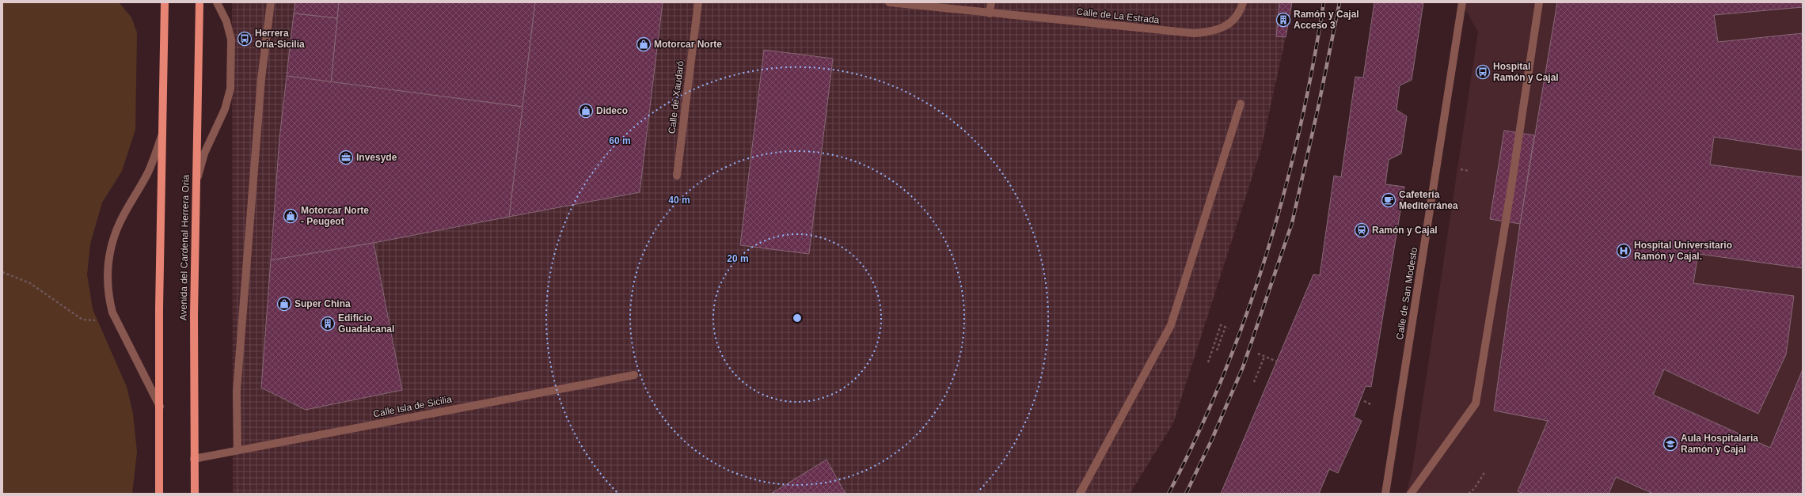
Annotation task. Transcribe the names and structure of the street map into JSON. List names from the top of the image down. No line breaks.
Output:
{"streets":{"main road":["Avenida del Cardenal Herrera Oria"],"street":["Calle de La Estrada","Calle de Xaudaró","Calle de San Modesto","Calle Isla de Sicilia"]},"crossings":[["Avenida del Cardenal Herrera Oria","Calle Isla de Sicilia"]],"places":{"building":["Ramón y Cajal Acceso 3","Edificio Guadalcanal"],"bus stop":["Herrera Oria-Sicilia","Hospital Ramón y Cajal"],"shop":["Motorcar Norte","Dideco","Motorcar Norte - Peugeot","Super China"],"office":["Invesyde"],"cafe":["Cafetería Mediterránea"],"station":["Ramón y Cajal"],"hospital":["Hospital Universitario Ramón y Cajal."],"school or university":["Aula Hospitalaria Ramón y Cajal"]},"rings":["60 m","40 m","20 m"]}
